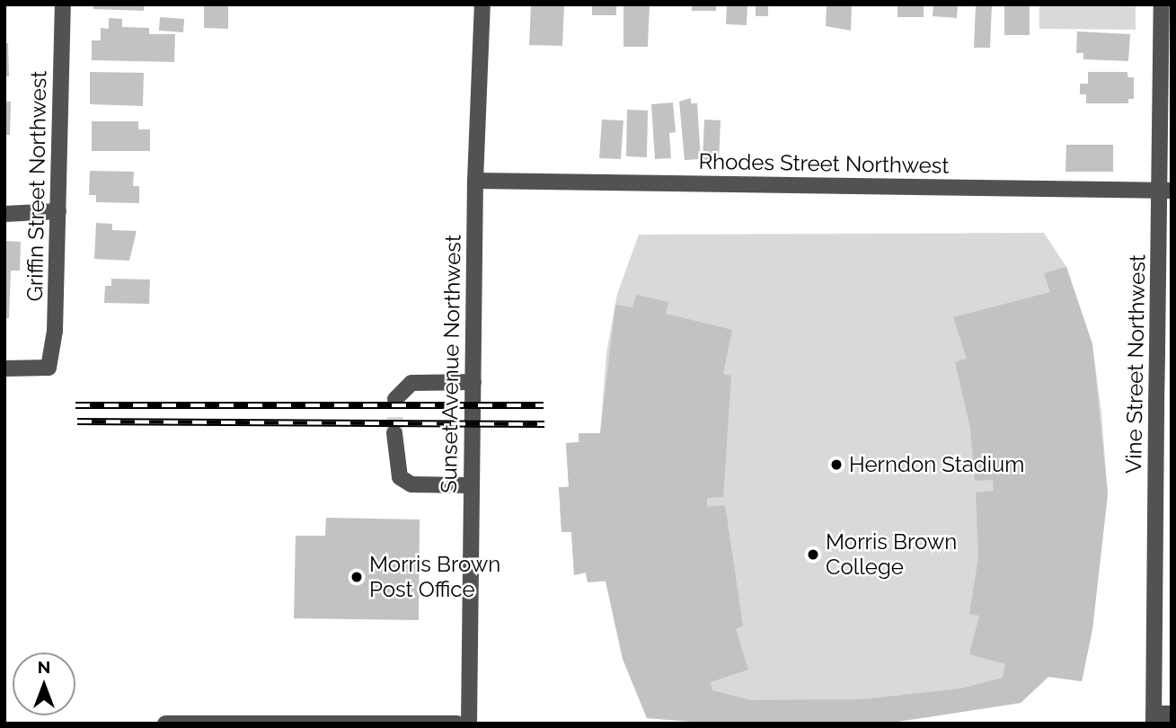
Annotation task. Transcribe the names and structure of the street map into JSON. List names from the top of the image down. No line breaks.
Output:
{"streets":{"street":["Rhodes Street Northwest","Griffin Street Northwest","Sunset Avenue Northwest","Vine Street Northwest"]},"crossings":[["Rhodes Street Northwest","Sunset Avenue Northwest"],["Rhodes Street Northwest","Vine Street Northwest"]],"places":["Herndon Stadium","Morris Brown College","Morris Brown Post Office"],"north":"top"}
